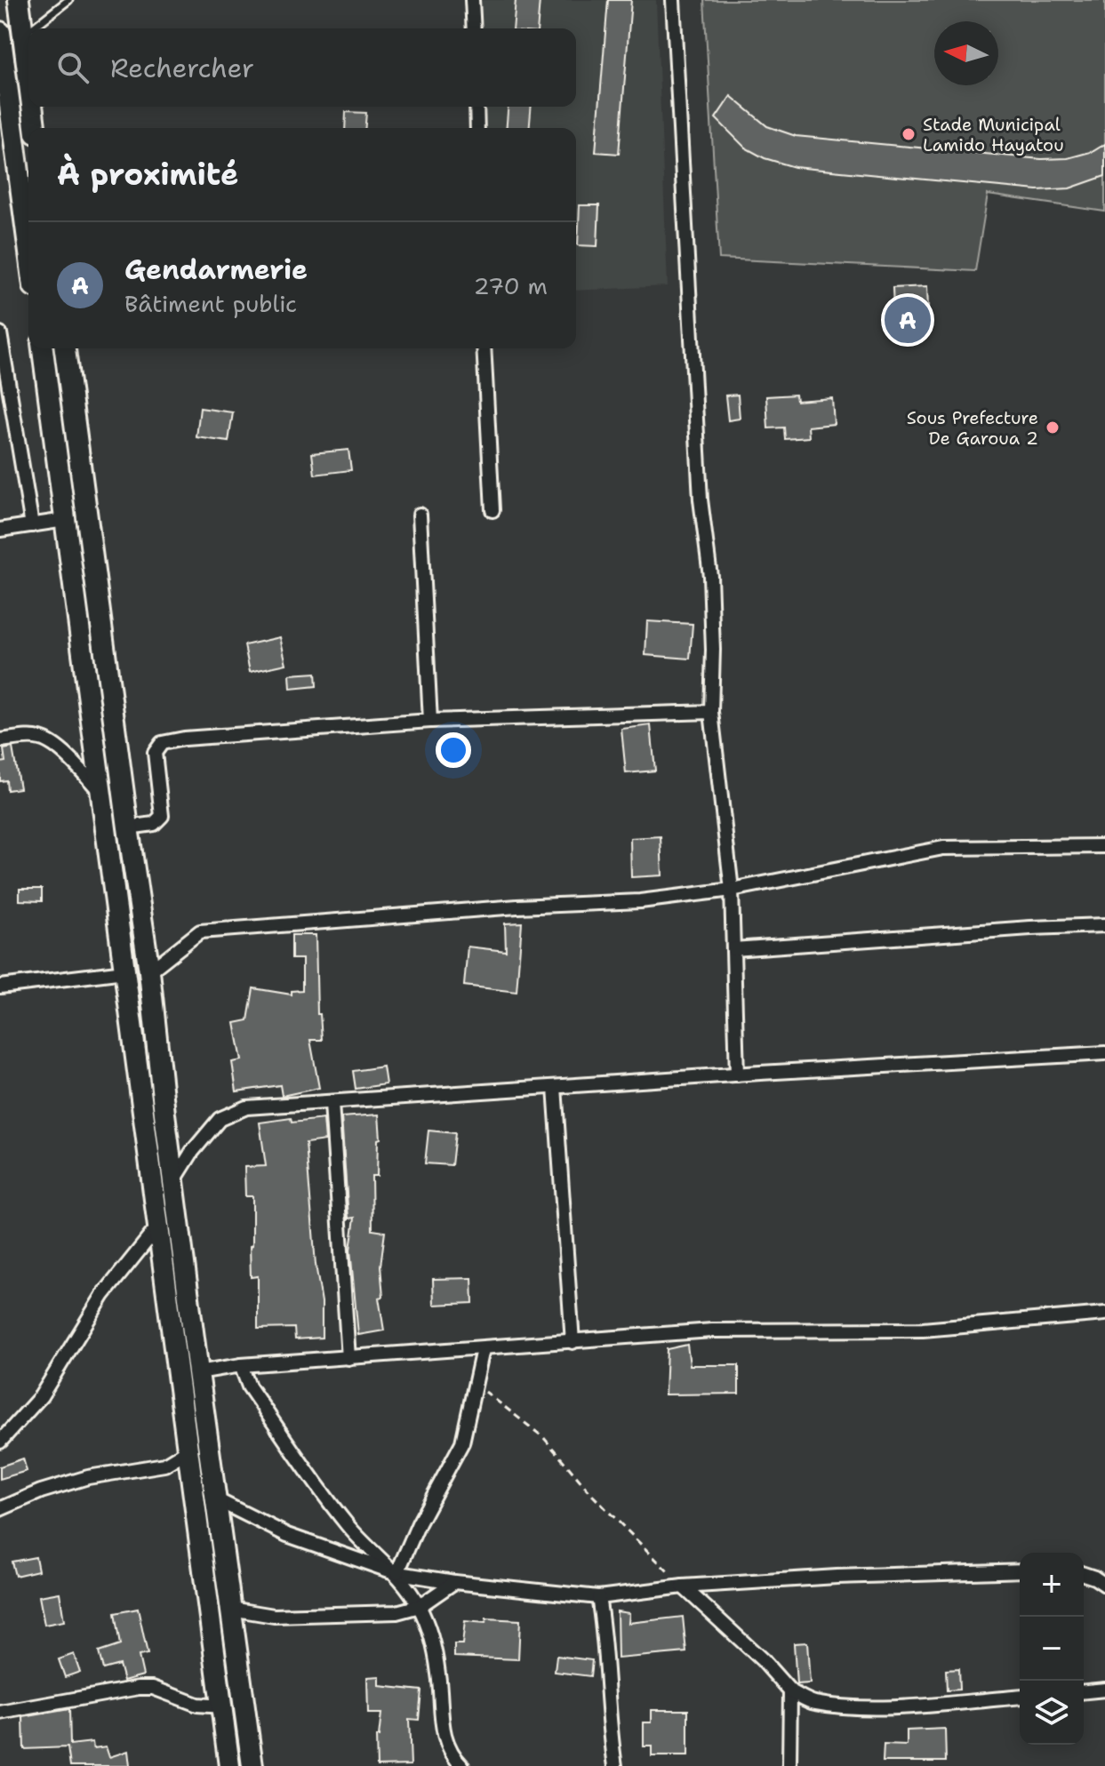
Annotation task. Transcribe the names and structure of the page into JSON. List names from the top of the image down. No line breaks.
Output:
{"places":["Stade Municipal Lamido Hayatou","Sous Prefecture De Garoua 2"],"north":"left","page":{"search":"Rechercher","heading":"À proximité","list":[{"mark":"A","name":"Gendarmerie","note":"Bâtiment public","value":"270 m"}],"pins":"A","map_buttons":["+","−"]}}
